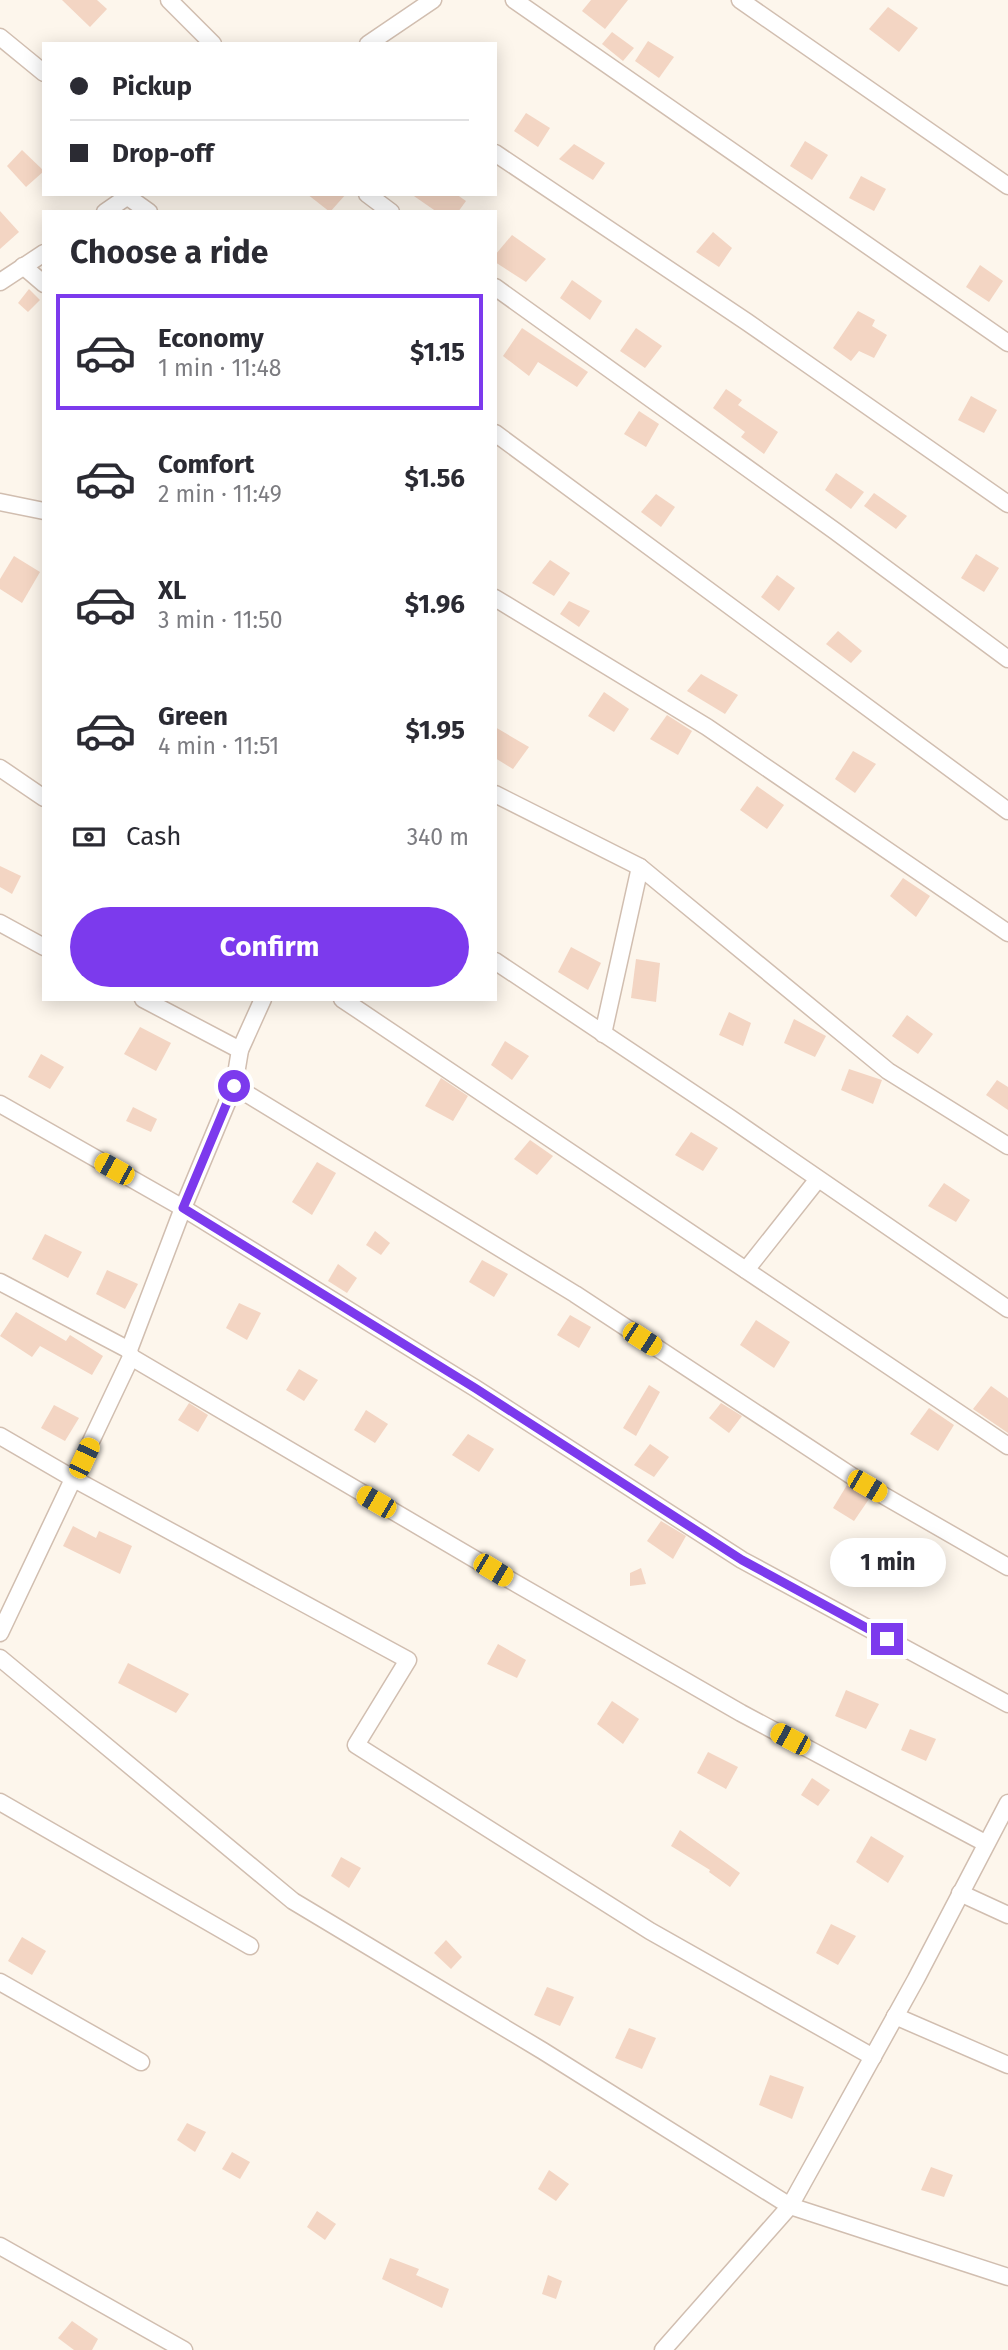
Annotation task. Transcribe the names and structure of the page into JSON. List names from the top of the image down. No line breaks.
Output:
{"page":{"banner":["Pickup","Drop-off"],"heading":"Choose a ride","list":[{"name":"Economy","note":"1 min · 11:48","value":"$1.15"},{"name":"Comfort","note":"2 min · 11:49","value":"$1.56"},{"name":"XL","note":"3 min · 11:50","value":"$1.96"},{"name":"Green","note":"4 min · 11:51","value":"$1.95"}],"pay":["Cash","340 m"],"buttons":"Confirm","bubble":"1 min"}}
